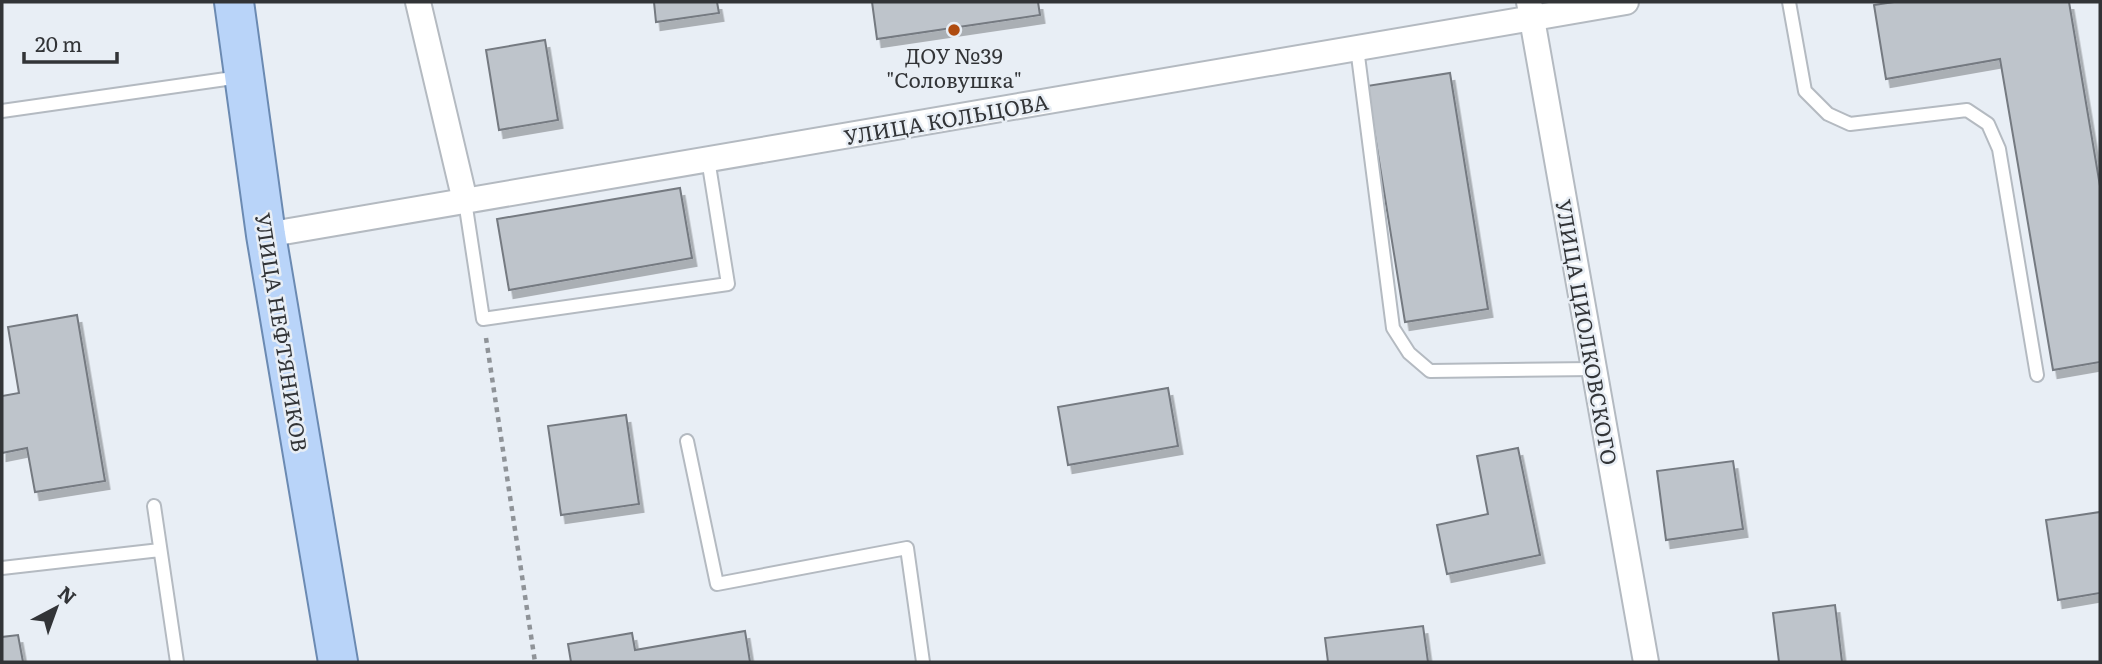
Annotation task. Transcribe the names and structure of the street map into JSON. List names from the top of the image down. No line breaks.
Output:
{"streets":{"main road":["УЛИЦА НЕФТЯНИКОВ"],"street":["УЛИЦА КОЛЬЦОВА","УЛИЦА ЦИОЛКОВСКОГО"]},"crossings":[["УЛИЦА КОЛЬЦОВА","УЛИЦА НЕФТЯНИКОВ"],["УЛИЦА КОЛЬЦОВА","УЛИЦА ЦИОЛКОВСКОГО"]],"places":["ДОУ №39 \"Соловушка\""],"scale_bar":"20 m","north":"top right"}
